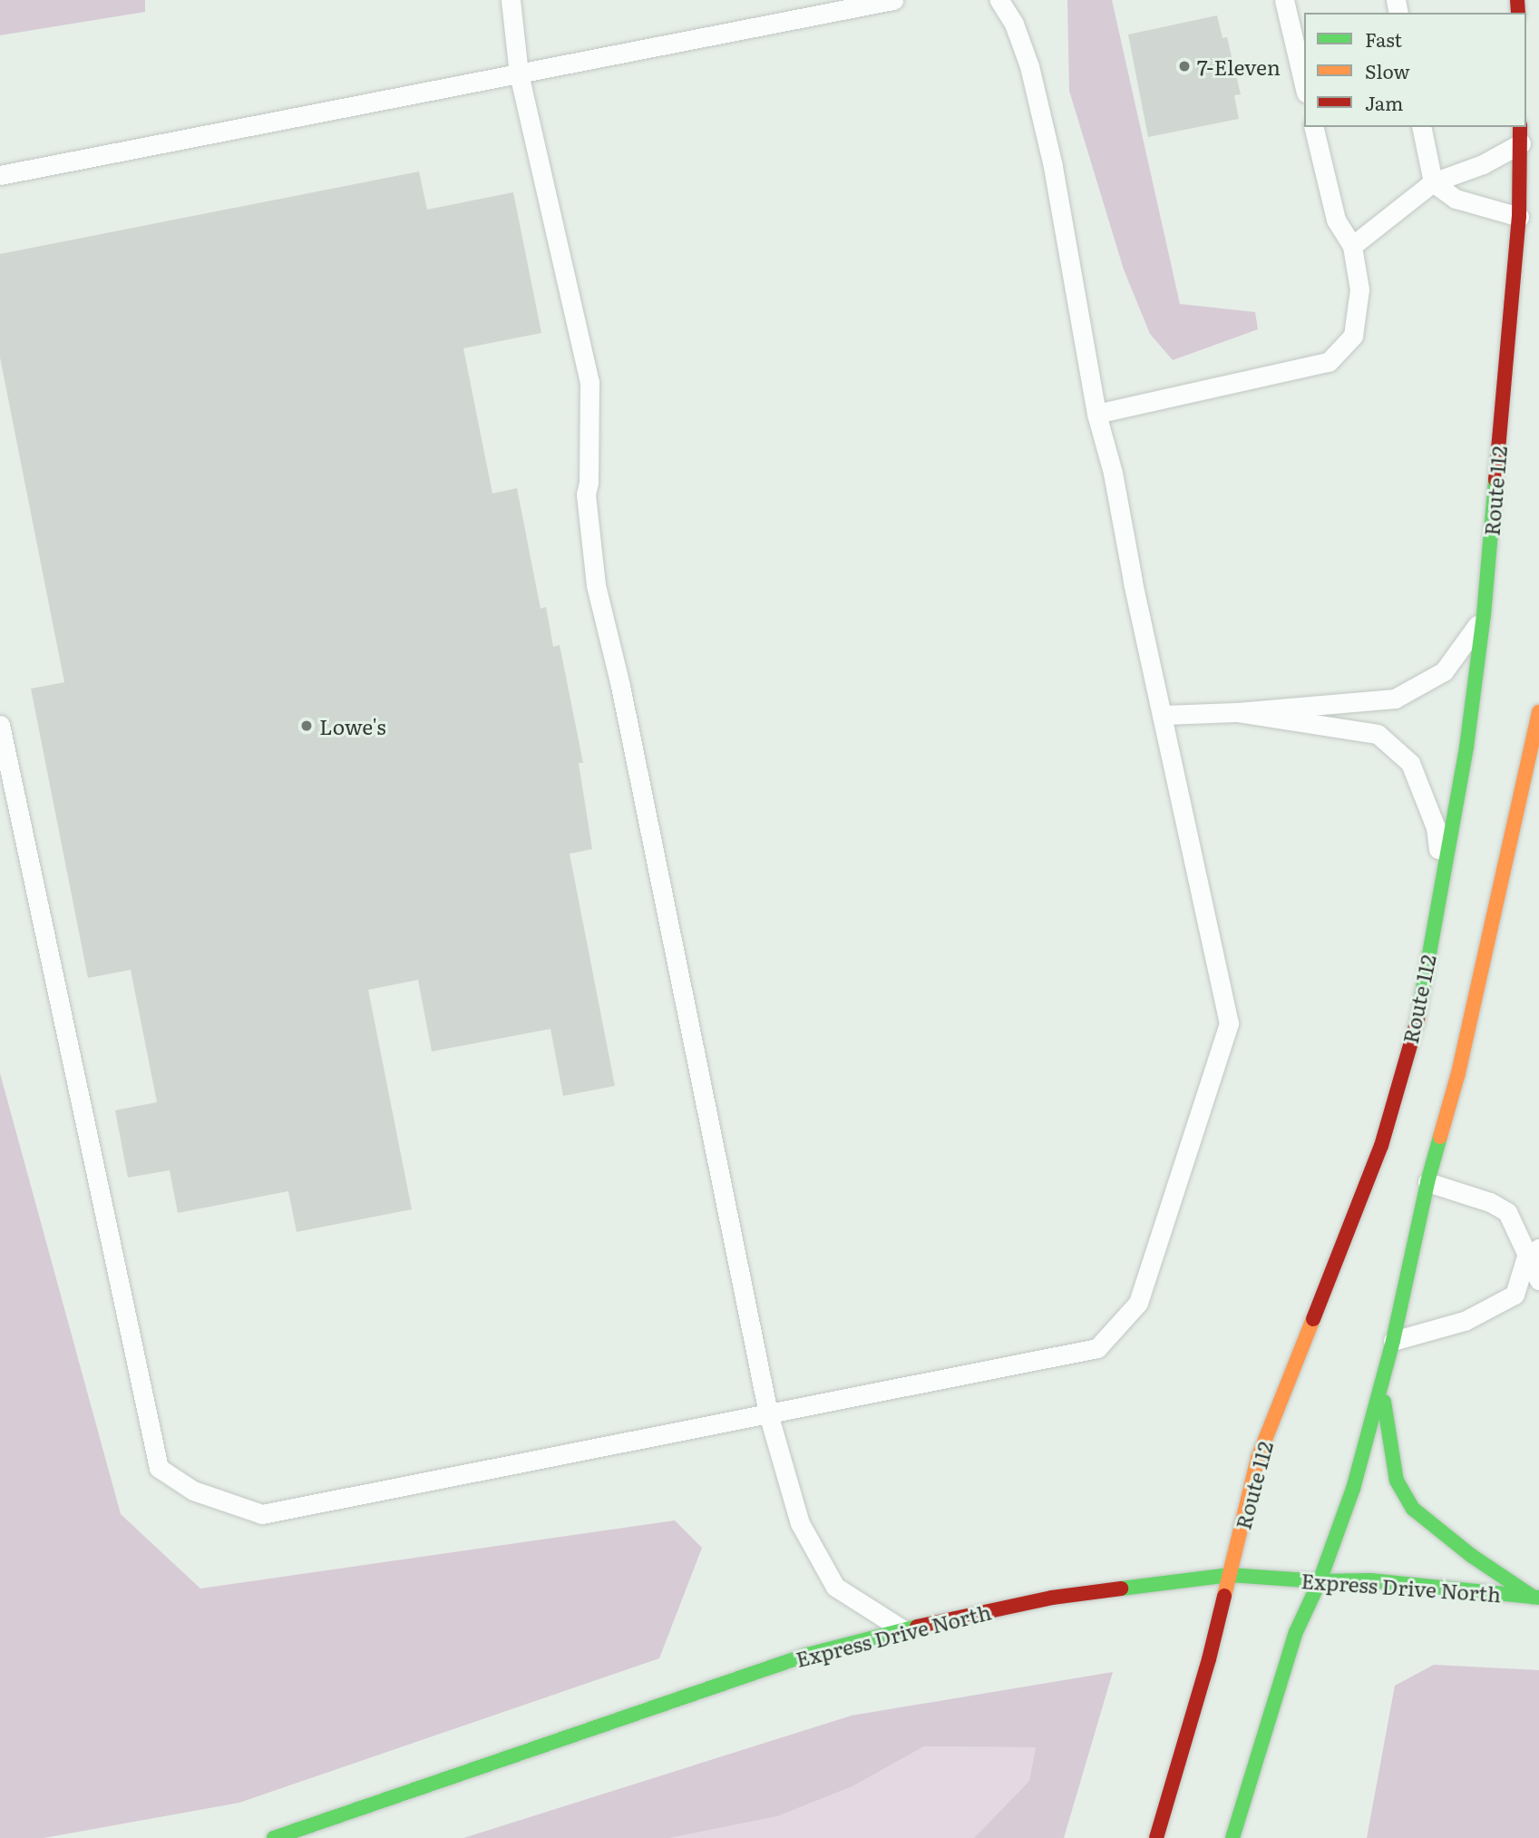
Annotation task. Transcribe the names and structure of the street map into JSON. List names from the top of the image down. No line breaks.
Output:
{"streets":{"main road":["Route 112","Express Drive North"]},"crossings":[["Route 112","Express Drive North"]],"places":["7-Eleven","Lowe's"],"legend":["Fast","Slow","Jam"]}
